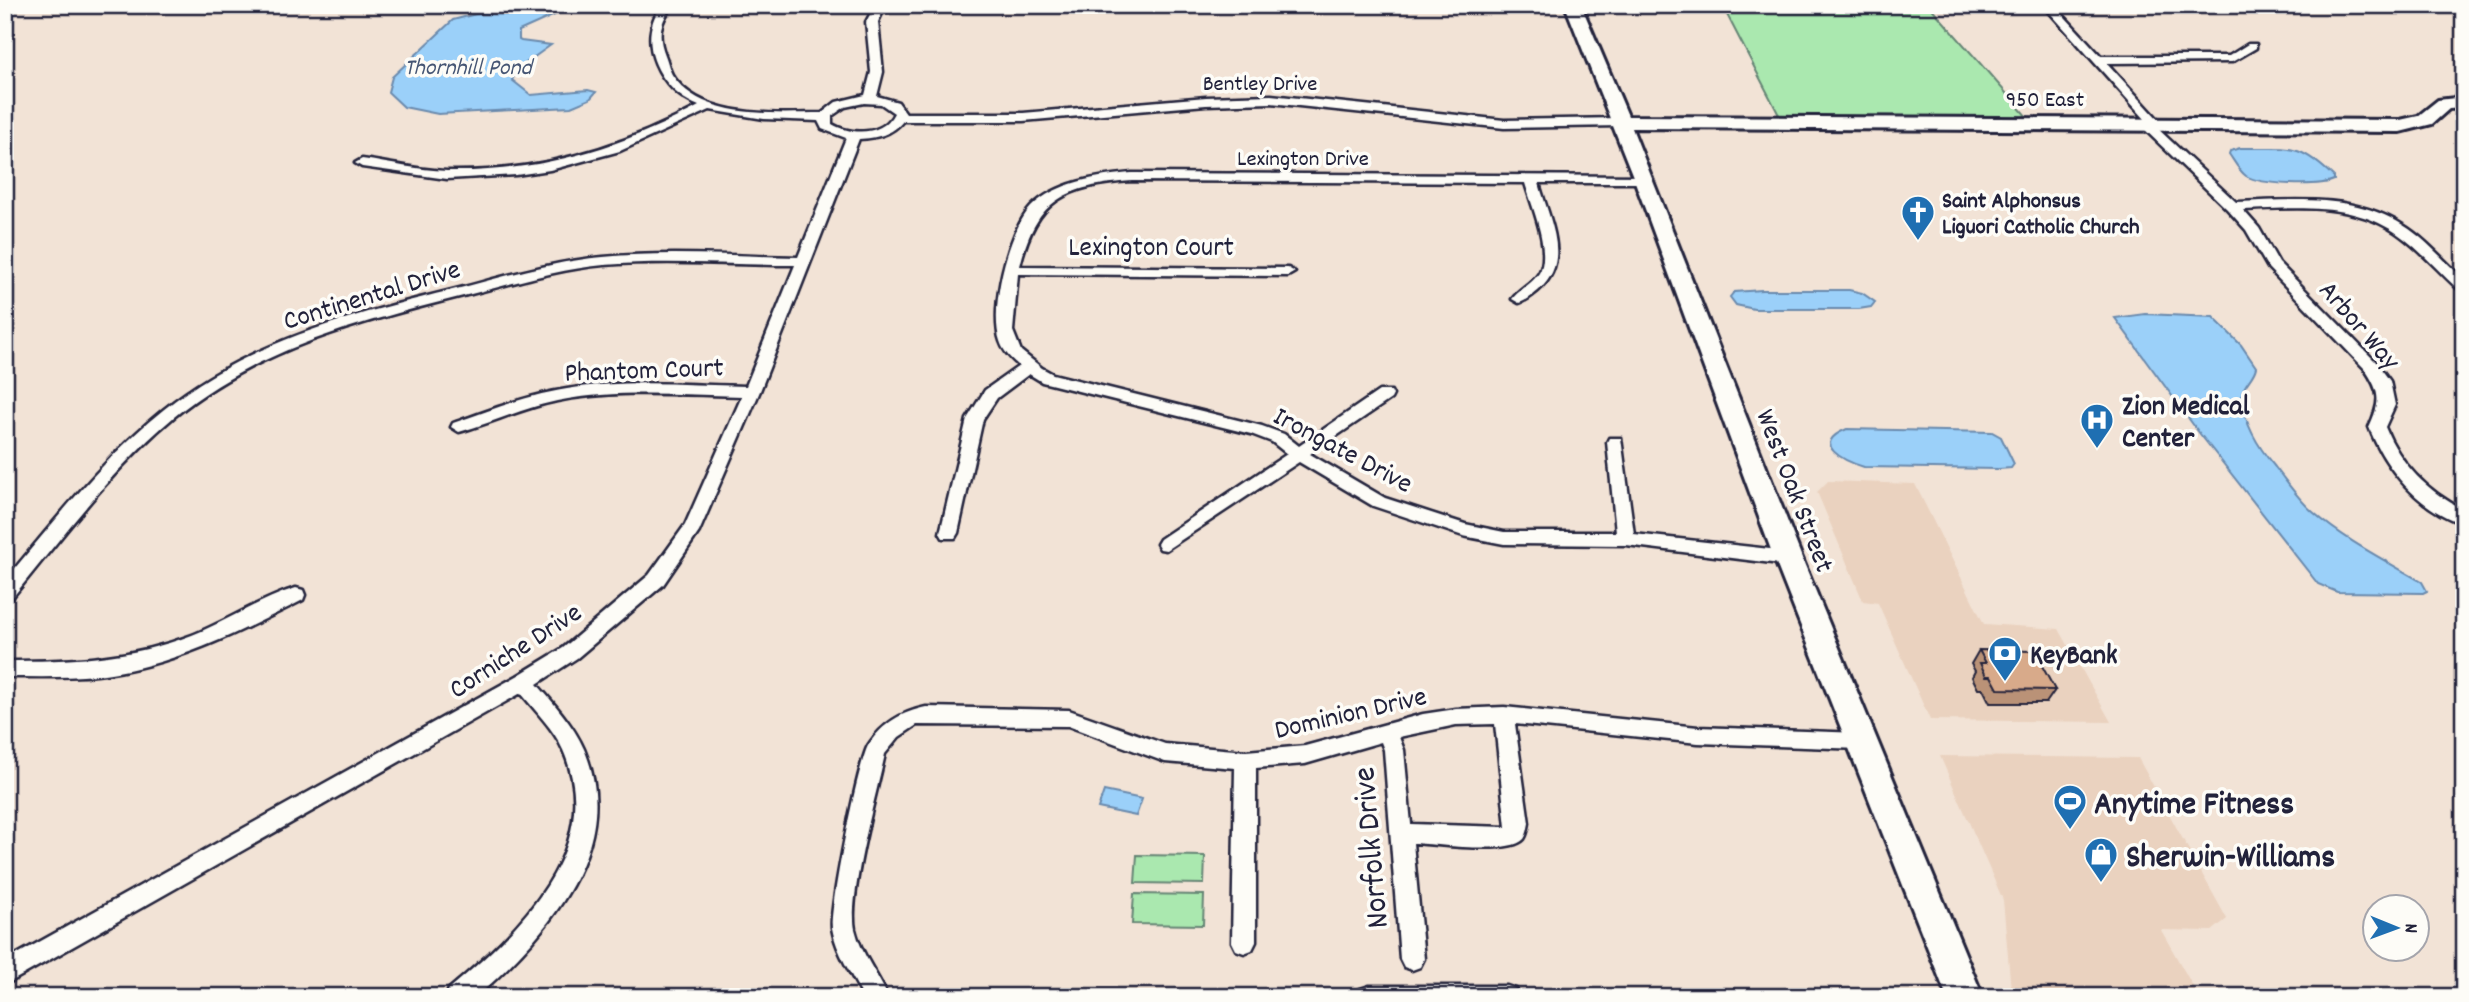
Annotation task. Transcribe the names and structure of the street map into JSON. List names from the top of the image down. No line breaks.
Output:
{"streets":{"main road":["950 East","West Oak Street"],"street":["Bentley Drive","Lexington Drive","Lexington Court","Continental Drive","Arbor Way","Phantom Court","Irongate Drive","Corniche Drive","Dominion Drive","Norfolk Drive"]},"crossings":[["Bentley Drive","950 East"],["Bentley Drive","West Oak Street"],["950 East","Arbor Way"],["950 East","West Oak Street"],["Lexington Drive","Lexington Court"],["Lexington Drive","West Oak Street"],["Continental Drive","Corniche Drive"],["Phantom Court","Corniche Drive"],["Irongate Drive","West Oak Street"],["West Oak Street","Dominion Drive"],["Dominion Drive","Norfolk Drive"]],"water":["Thornhill Pond"],"places":{"church":["Saint Alphonsus Liguori Catholic Church"],"hospital":["Zion Medical Center"],"bank":["KeyBank"],"sports":["Anytime Fitness"],"shop":["Sherwin-Williams"]},"north":"right"}
